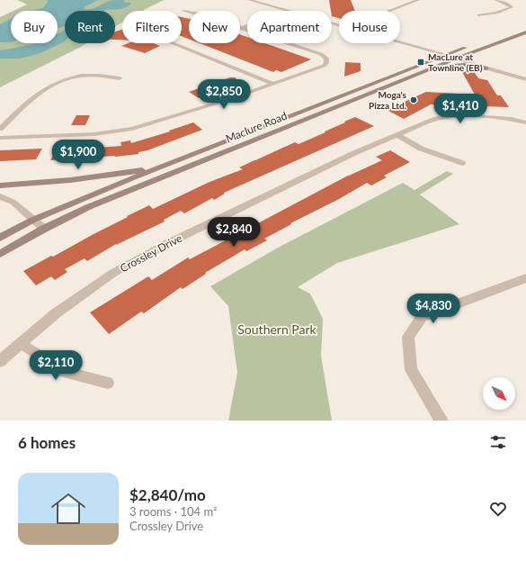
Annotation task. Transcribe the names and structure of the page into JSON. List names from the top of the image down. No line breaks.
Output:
{"streets":{"main road":["Maclure Road"],"street":["Crossley Drive"]},"parks":["Southern Park"],"places":{"transit":["MacLure at Townline (EB)"],"other":["Moga's Pizza Ltd."]},"north":"bottom right","page":{"chip":["Buy","Rent","Filters","New","Apartment","House"],"price":["$2,850","$1,410","$1,900","$2,840","$4,830","$2,110"],"heading":"6 homes","list":[{"name":"$2,840/mo","note":"3 rooms · 104 m² · Crossley Drive"}]}}
